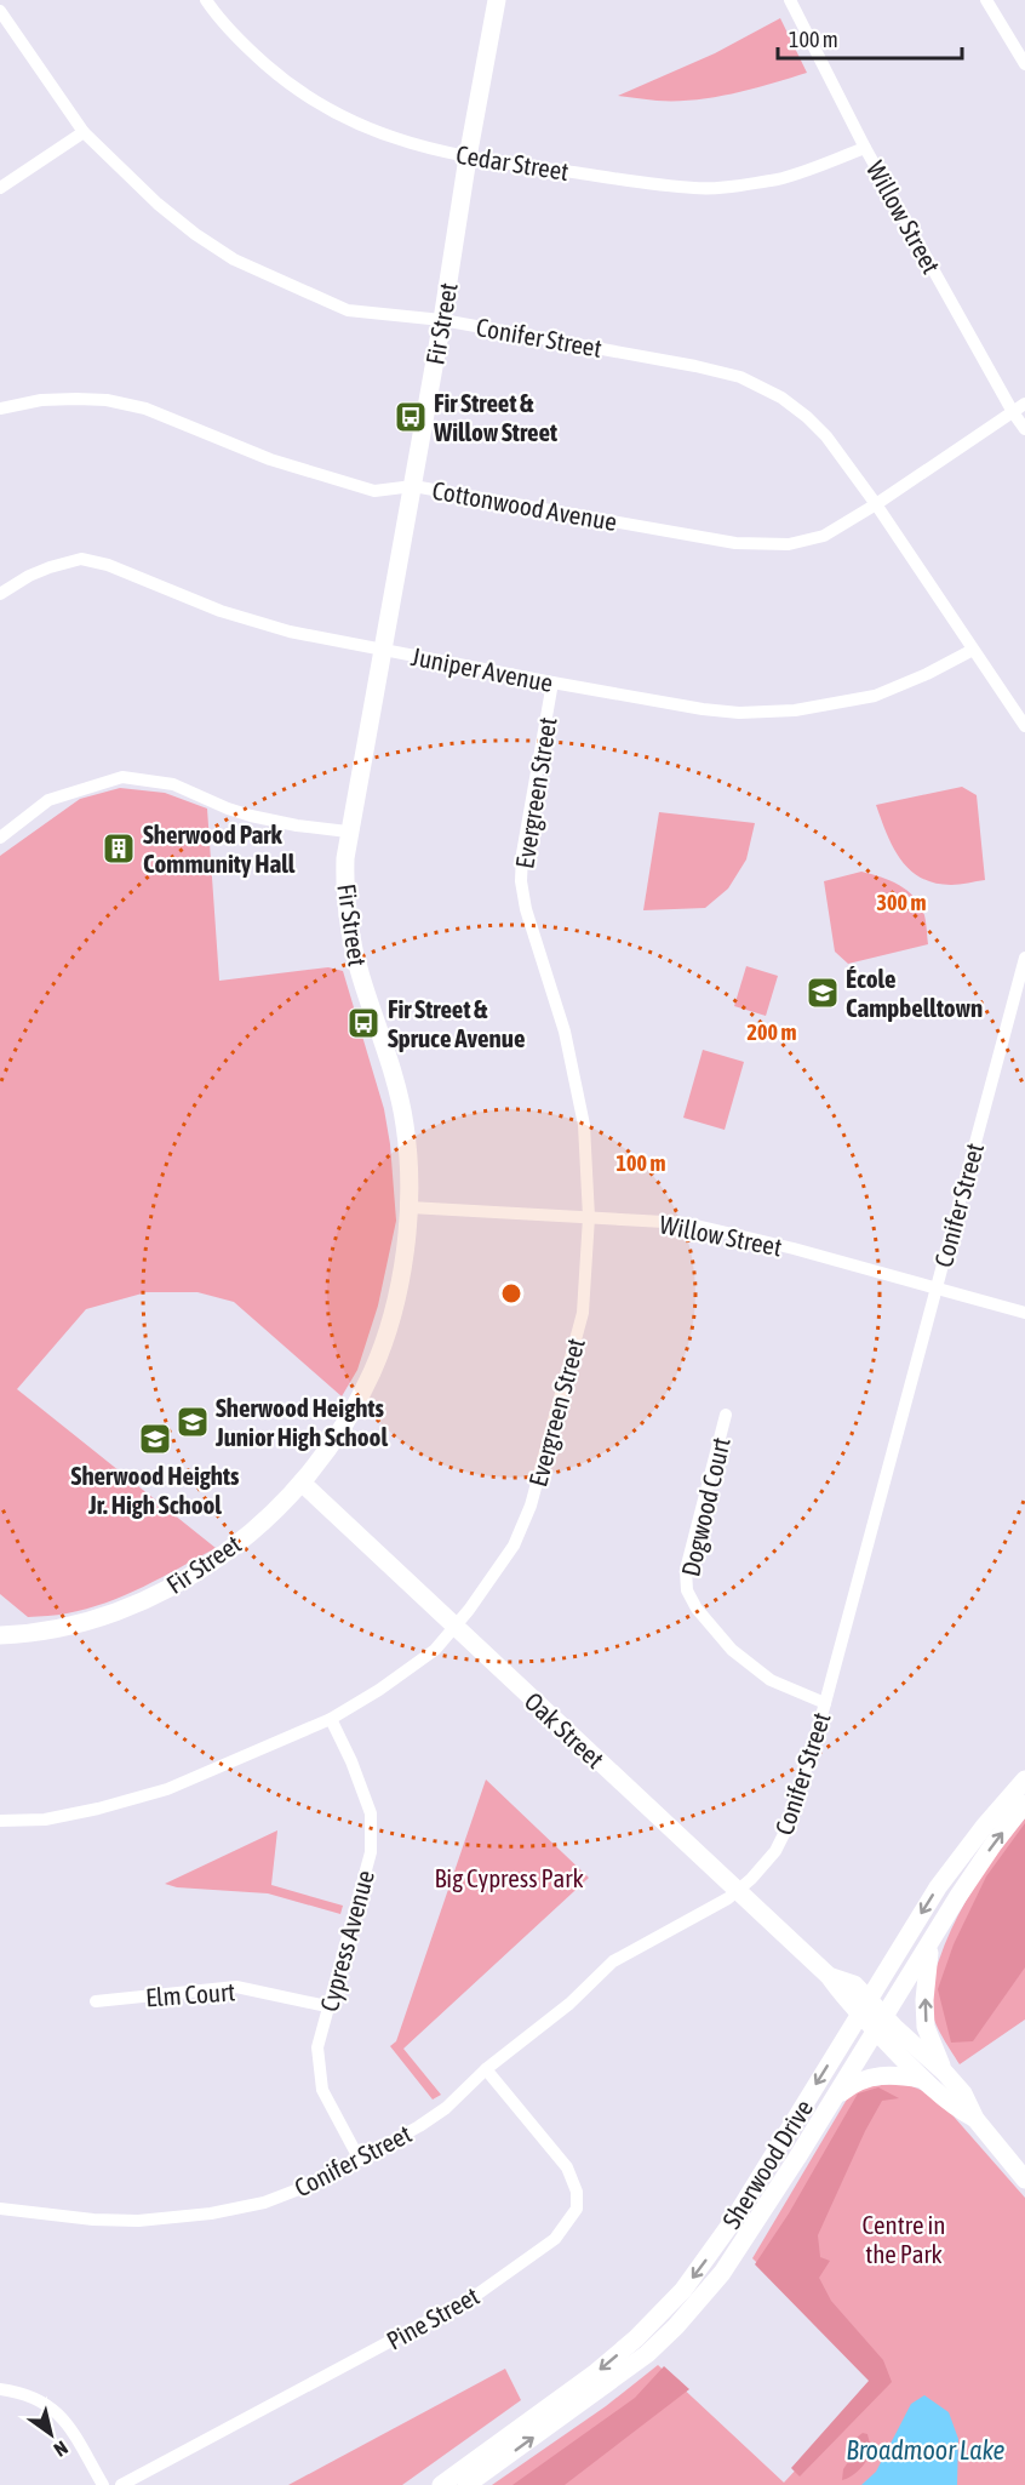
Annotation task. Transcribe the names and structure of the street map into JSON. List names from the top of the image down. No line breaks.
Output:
{"streets":{"street":["Cedar Street","Willow Street","Fir Street","Conifer Street","Cottonwood Avenue","Juniper Avenue","Evergreen Street","Dogwood Court","Oak Street","Cypress Avenue","Elm Court","Sherwood Drive","Pine Street"]},"crossings":[["Cedar Street","Willow Street"],["Cedar Street","Fir Street"],["Willow Street","Fir Street"],["Willow Street","Conifer Street"],["Willow Street","Cottonwood Avenue"],["Willow Street","Evergreen Street"],["Fir Street","Conifer Street"],["Fir Street","Cottonwood Avenue"],["Fir Street","Juniper Avenue"],["Fir Street","Oak Street"],["Conifer Street","Cottonwood Avenue"],["Conifer Street","Juniper Avenue"],["Conifer Street","Dogwood Court"],["Conifer Street","Oak Street"],["Conifer Street","Cypress Avenue"],["Conifer Street","Pine Street"],["Juniper Avenue","Evergreen Street"],["Evergreen Street","Oak Street"],["Evergreen Street","Cypress Avenue"],["Oak Street","Sherwood Drive"],["Cypress Avenue","Elm Court"]],"water":["Broadmoor Lake"],"parks":["Big Cypress Park","Centre in the Park"],"places":{"bus stop":["Fir Street & Willow Street","Fir Street & Spruce Avenue"],"building":["Sherwood Park Community Hall"],"school or university":["École Campbelltown","Sherwood Heights Junior High School","Sherwood Heights Jr. High School"]},"scale_bar":"100 m","north":"bottom right","rings":["300 m","200 m","100 m"]}
